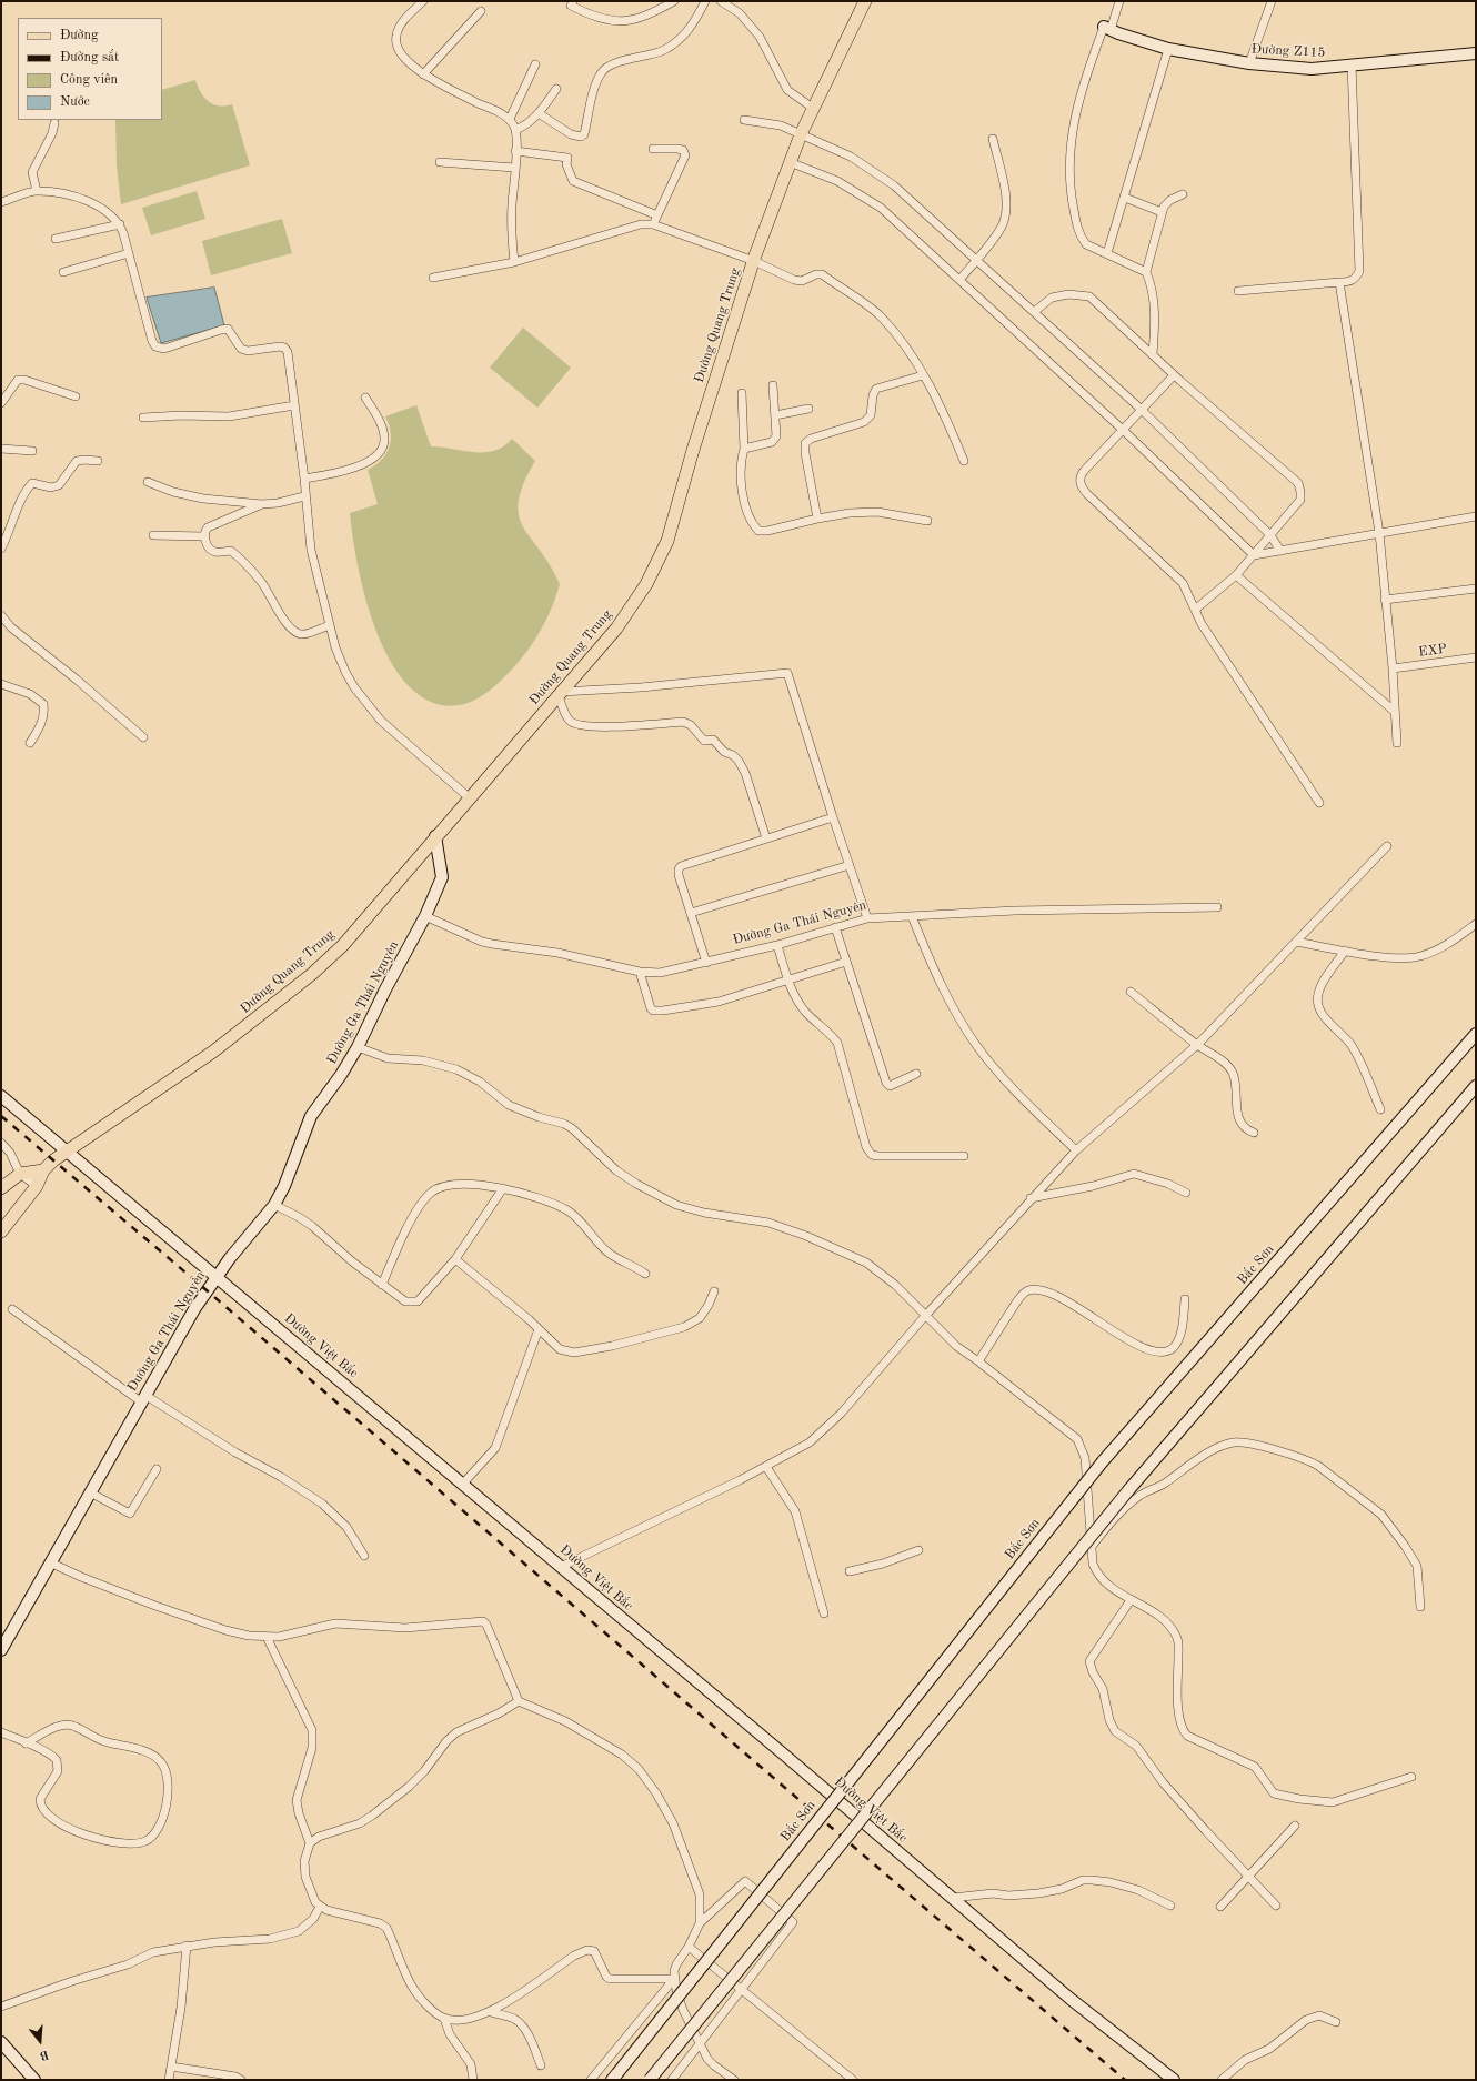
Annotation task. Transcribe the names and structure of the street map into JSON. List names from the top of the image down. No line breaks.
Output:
{"streets":{"main road":["Đường Quang Trung"],"street":["Đường Z115","EXP","Đường Ga Thái Nguyên","Bắc Sơn","Đường Việt Bắc"]},"crossings":[["Đường Quang Trung","Đường Ga Thái Nguyên"],["Đường Quang Trung","Đường Việt Bắc"],["Đường Ga Thái Nguyên","Đường Việt Bắc"]],"legend":["Đường","Đường sắt","Công viên","Nước"],"north":"bottom"}
